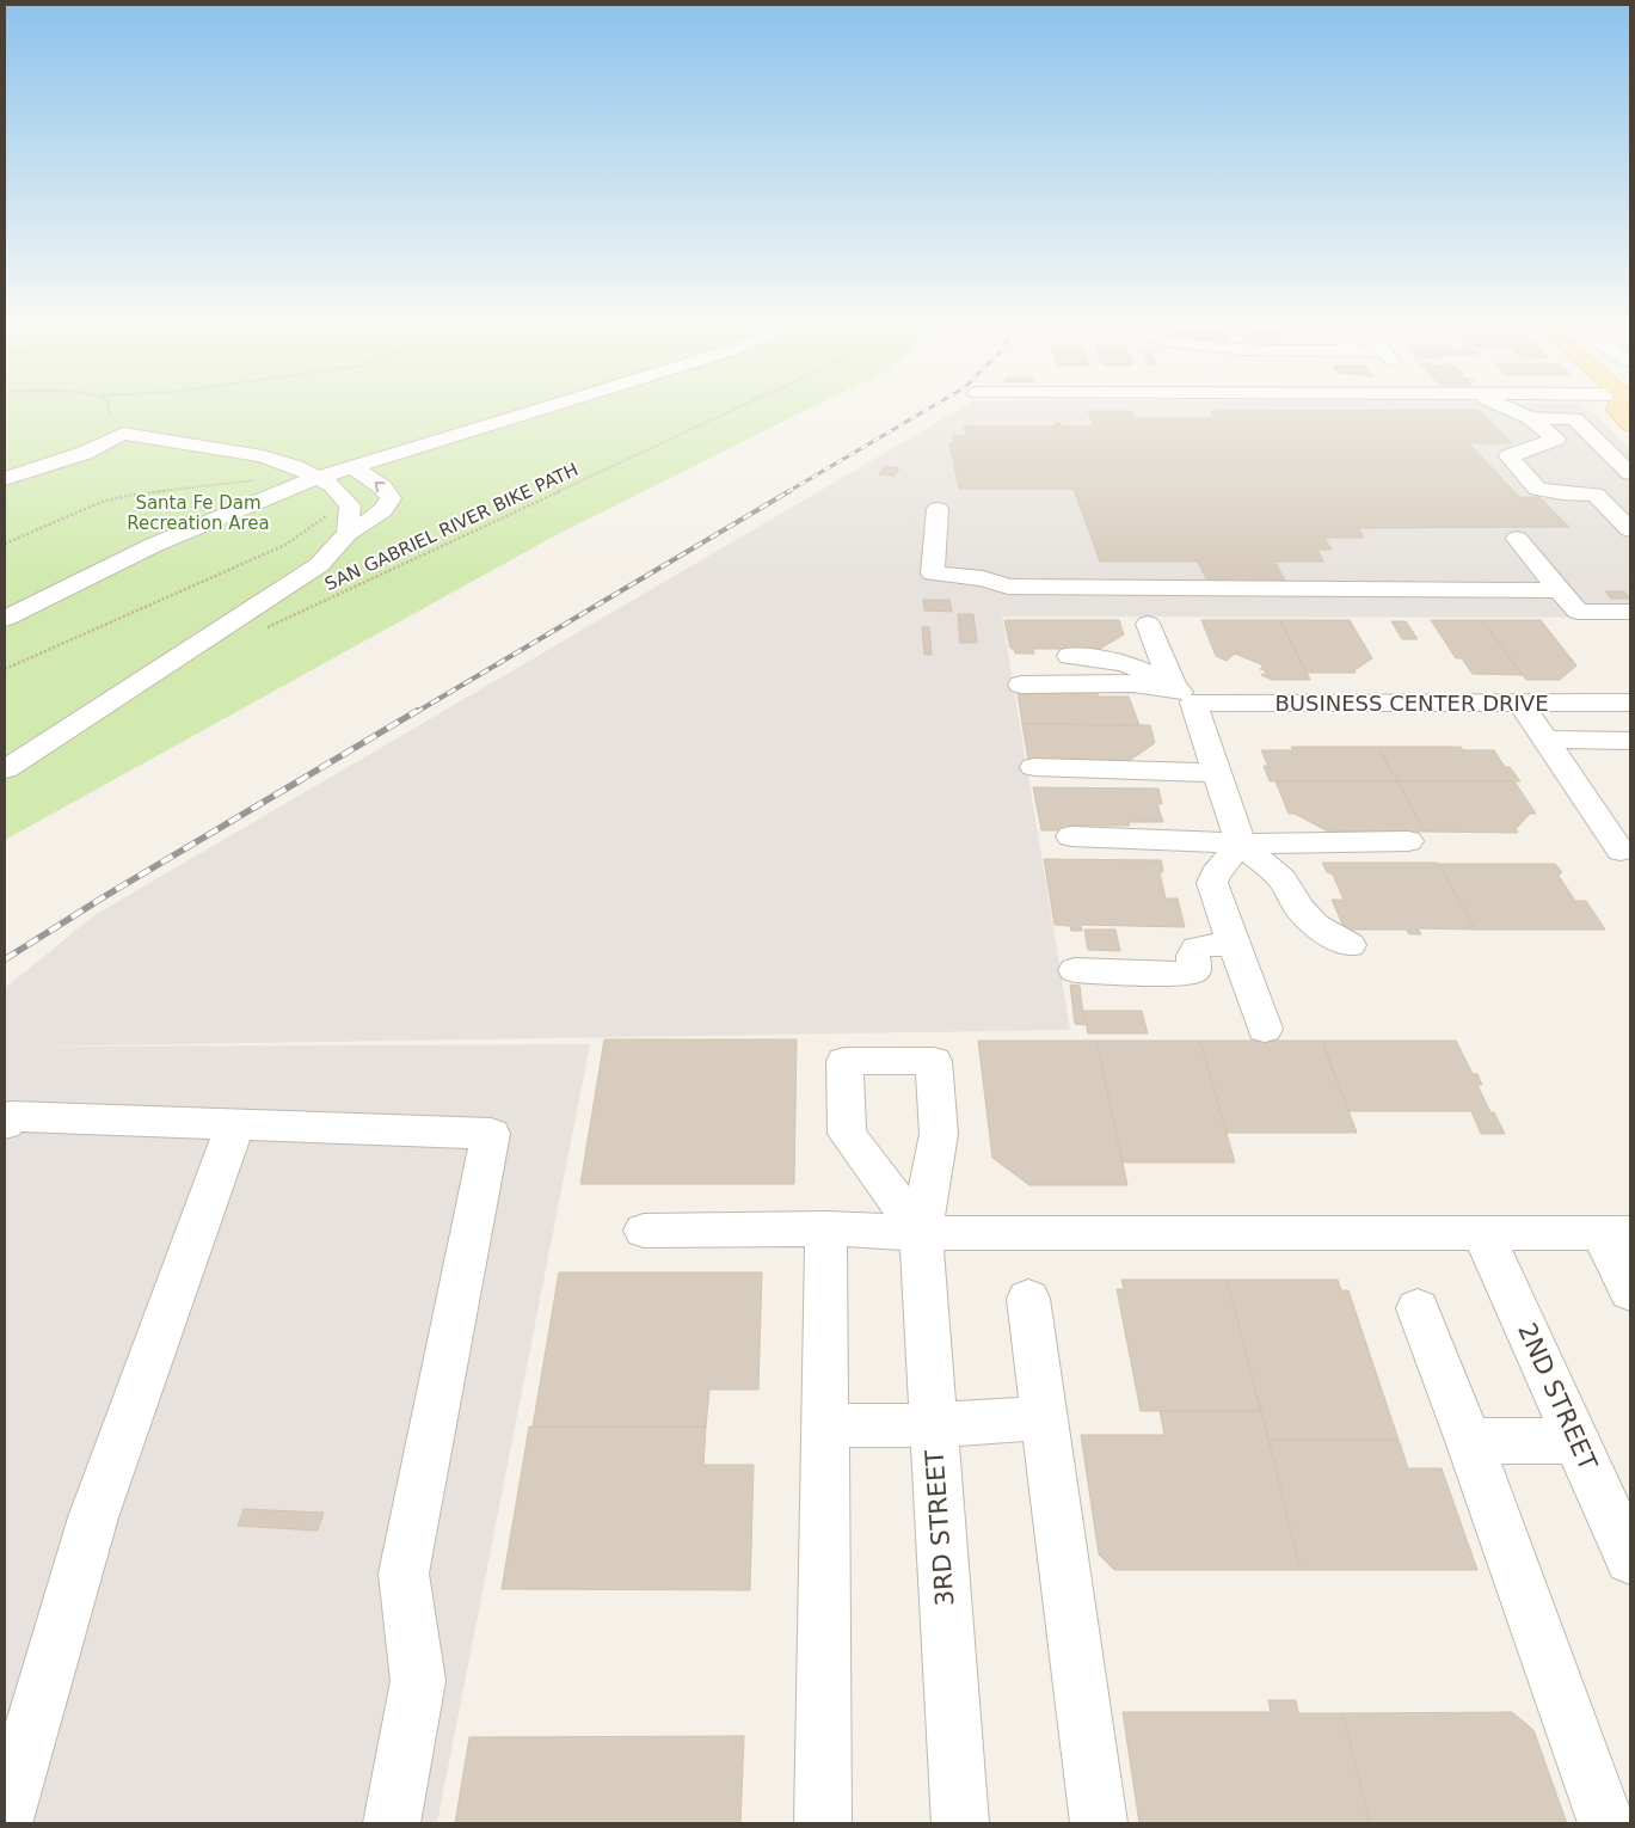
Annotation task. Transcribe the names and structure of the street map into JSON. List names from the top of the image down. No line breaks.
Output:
{"streets":{"street":["BUSINESS CENTER DRIVE","2ND STREET","3RD STREET"],"path":["SAN GABRIEL RIVER BIKE PATH"]},"parks":["Santa Fe Dam Recreation Area"]}
